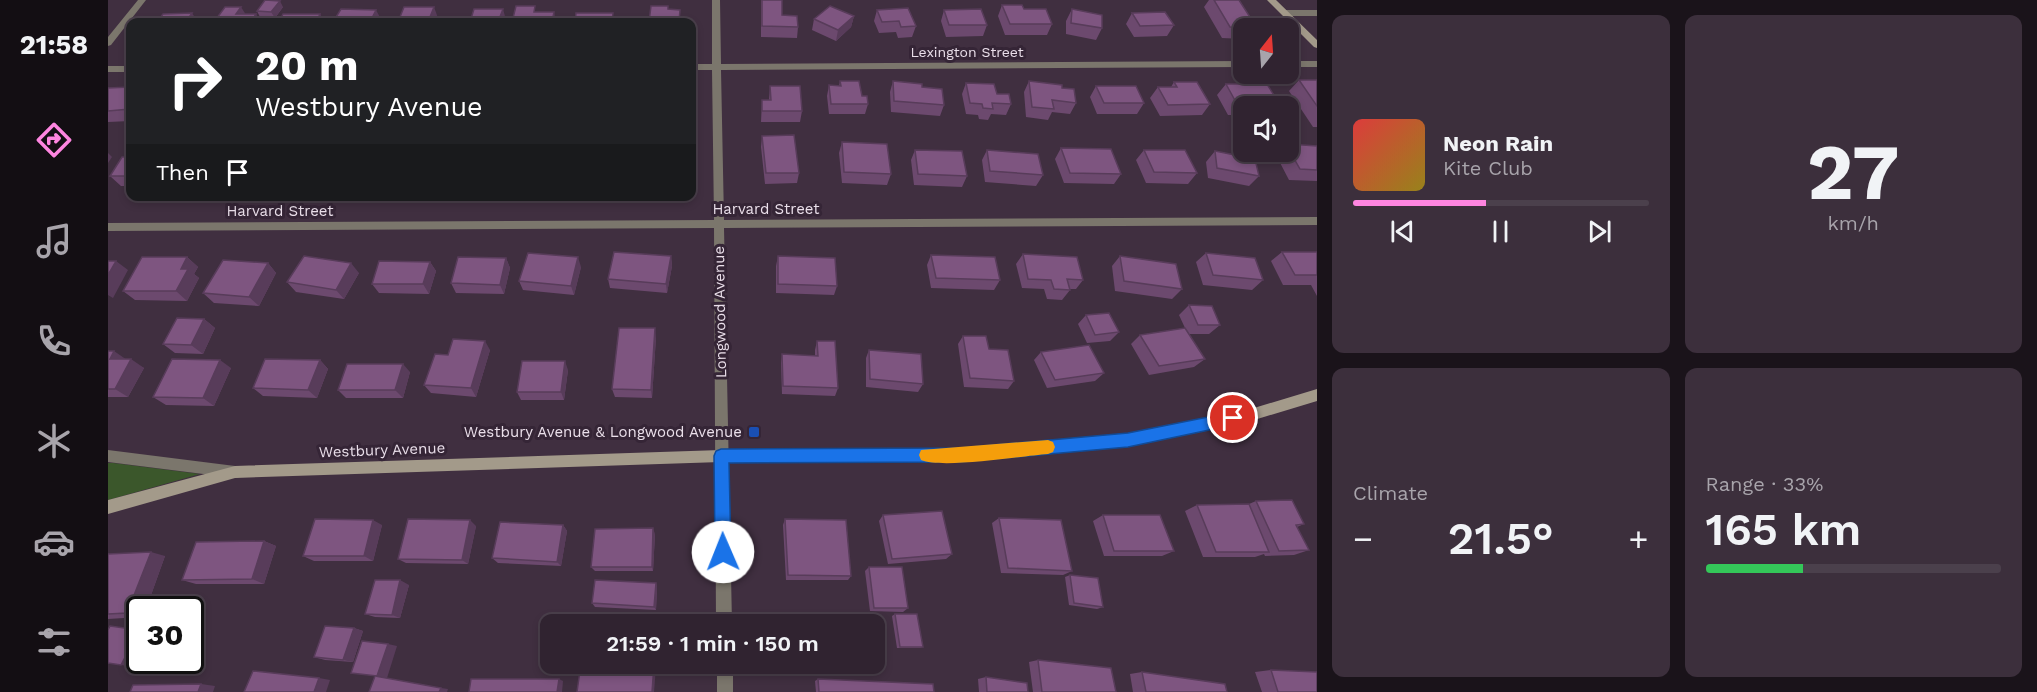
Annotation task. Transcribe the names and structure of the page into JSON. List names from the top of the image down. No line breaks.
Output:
{"streets":{"main road":["Westbury Avenue"],"street":["Lexington Street","Harvard Street","Longwood Avenue"]},"crossings":[["Lexington Street","Longwood Avenue"],["Harvard Street","Longwood Avenue"],["Longwood Avenue","Westbury Avenue"]],"places":{"transit":["Westbury Avenue & Longwood Avenue"]},"north":"top","page":{"tabs":"21:58","tile":[["27","km/h"],"Climate",["Range · 33%","165 km"]],"turn":["20 m","Westbury Avenue"],"song":["Neon Rain","Kite Club"],"then":"Then","heat":["−","21.5°","+"],"limit":"30","trip":"21:59 · 1 min · 150 m"}}
